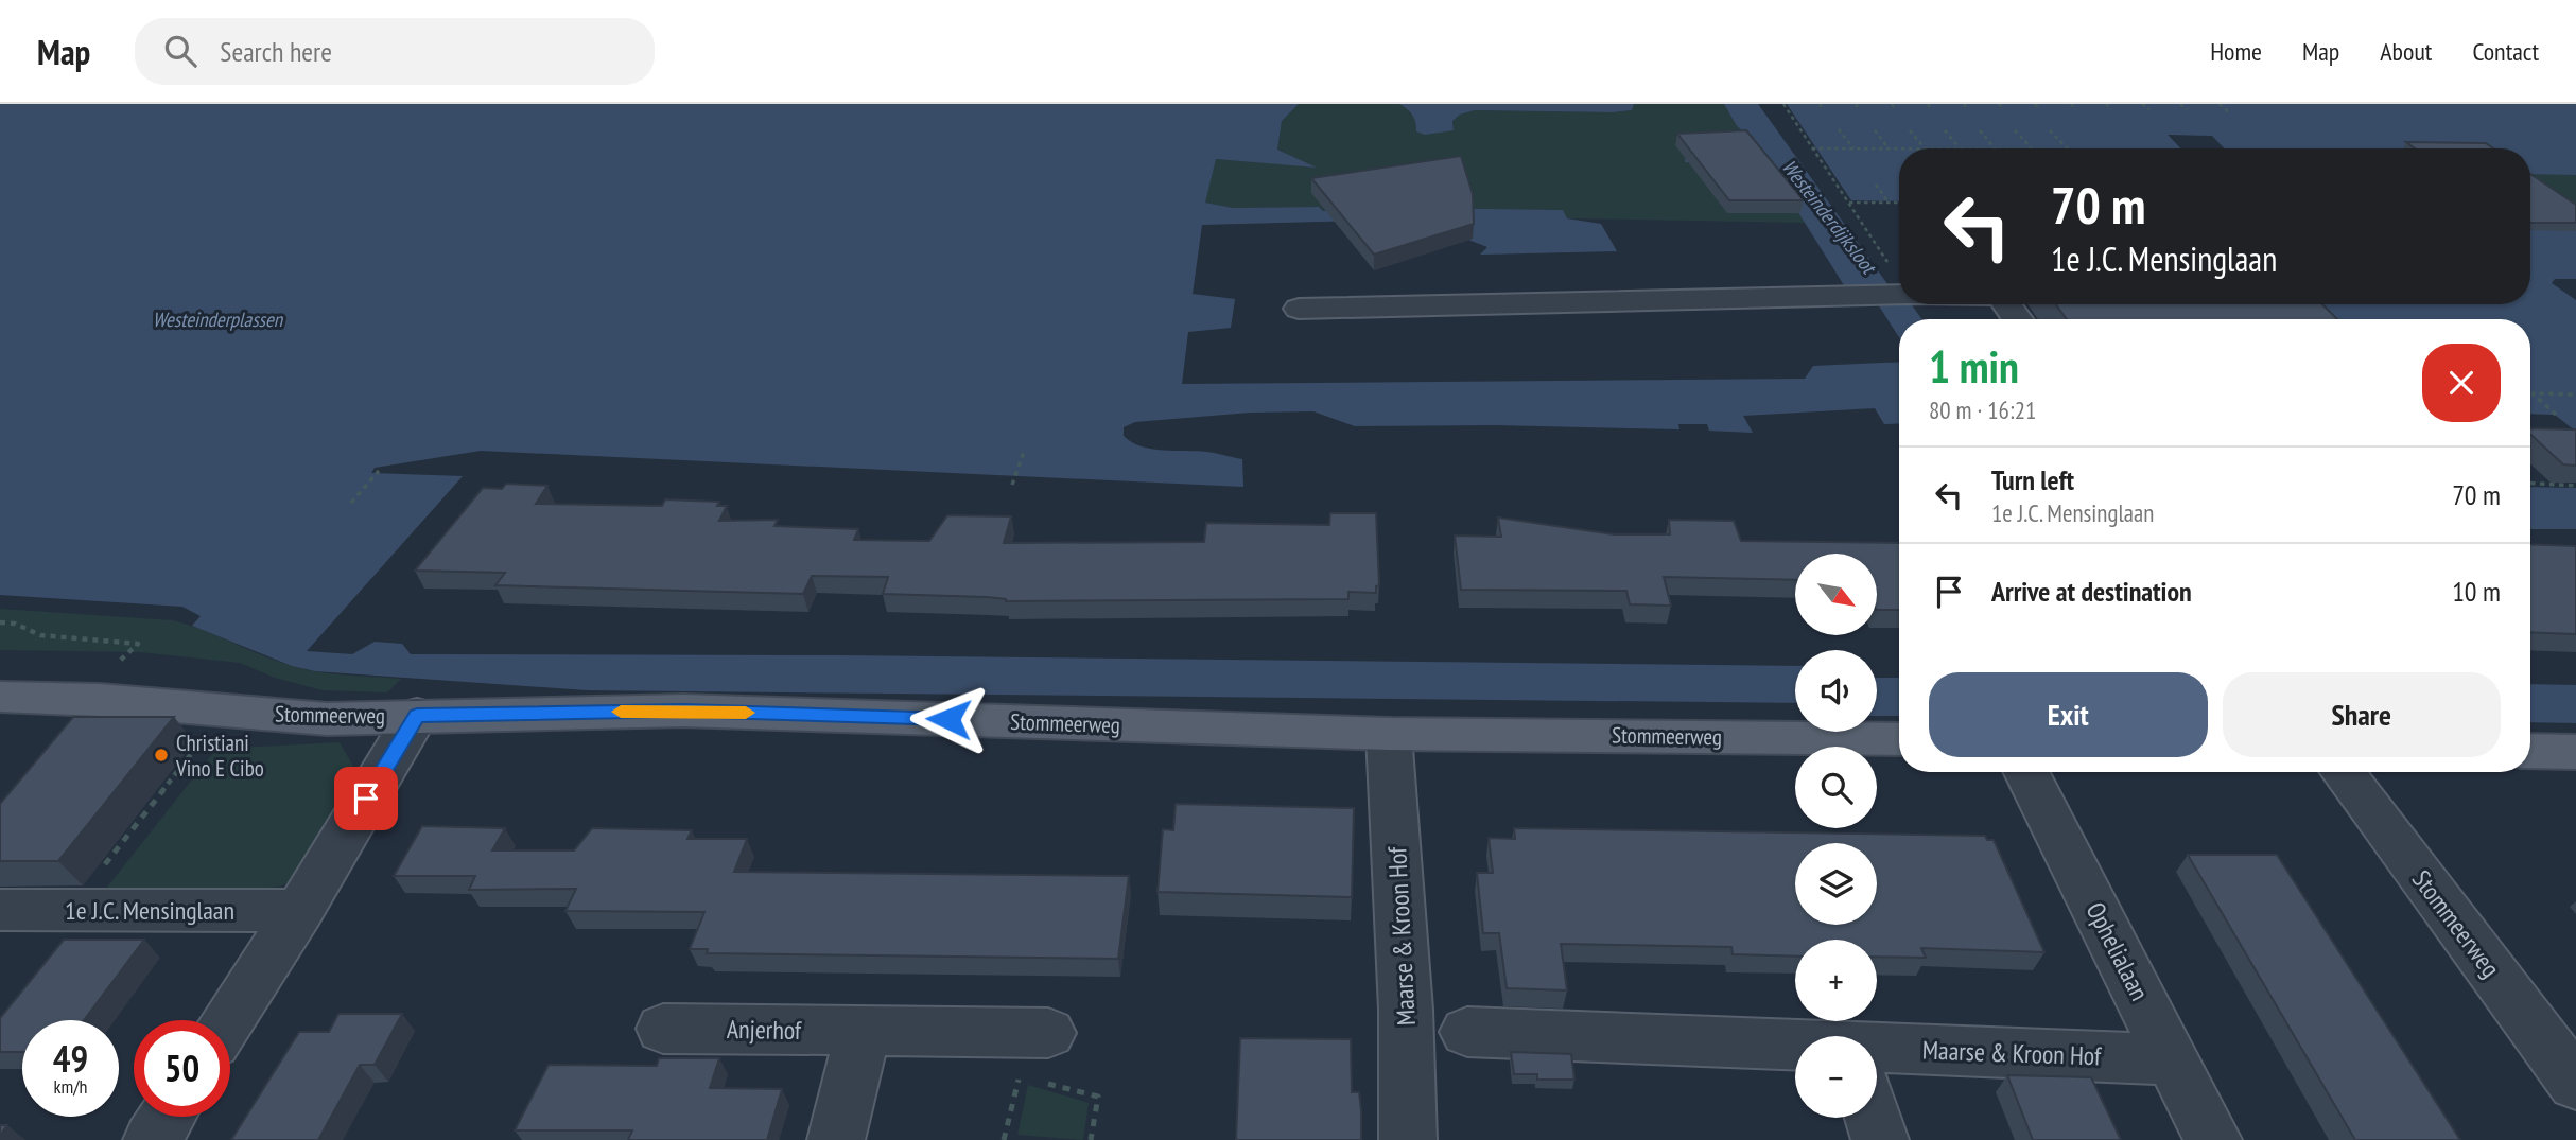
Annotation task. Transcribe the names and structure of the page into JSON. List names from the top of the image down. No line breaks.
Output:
{"streets":{"main road":["Stommeerweg"],"street":["1e J.C. Mensinglaan","Maarse & Kroon Hof","Ophelialaan","Anjerhof"]},"crossings":[["Stommeerweg","Maarse & Kroon Hof"],["Maarse & Kroon Hof","Ophelialaan"]],"water":["Westeinderdijksloot","Westeinderplassen"],"places":["Christiani Vino E Cibo"],"north":"bottom right","page":{"header":"Map","search":"Search here","nav":["Home","Map","About","Contact"],"turn":["70 m","1e J.C. Mensinglaan"],"heading":["1 min","80 m · 16:21"],"list":[{"name":"Turn left","note":"1e J.C. Mensinglaan","value":"70 m"},{"name":"Arrive at destination","value":"10 m"}],"map_buttons":["+","−"],"buttons":["Exit","Share"],"speed":"49 km/h","limit":"50"}}
